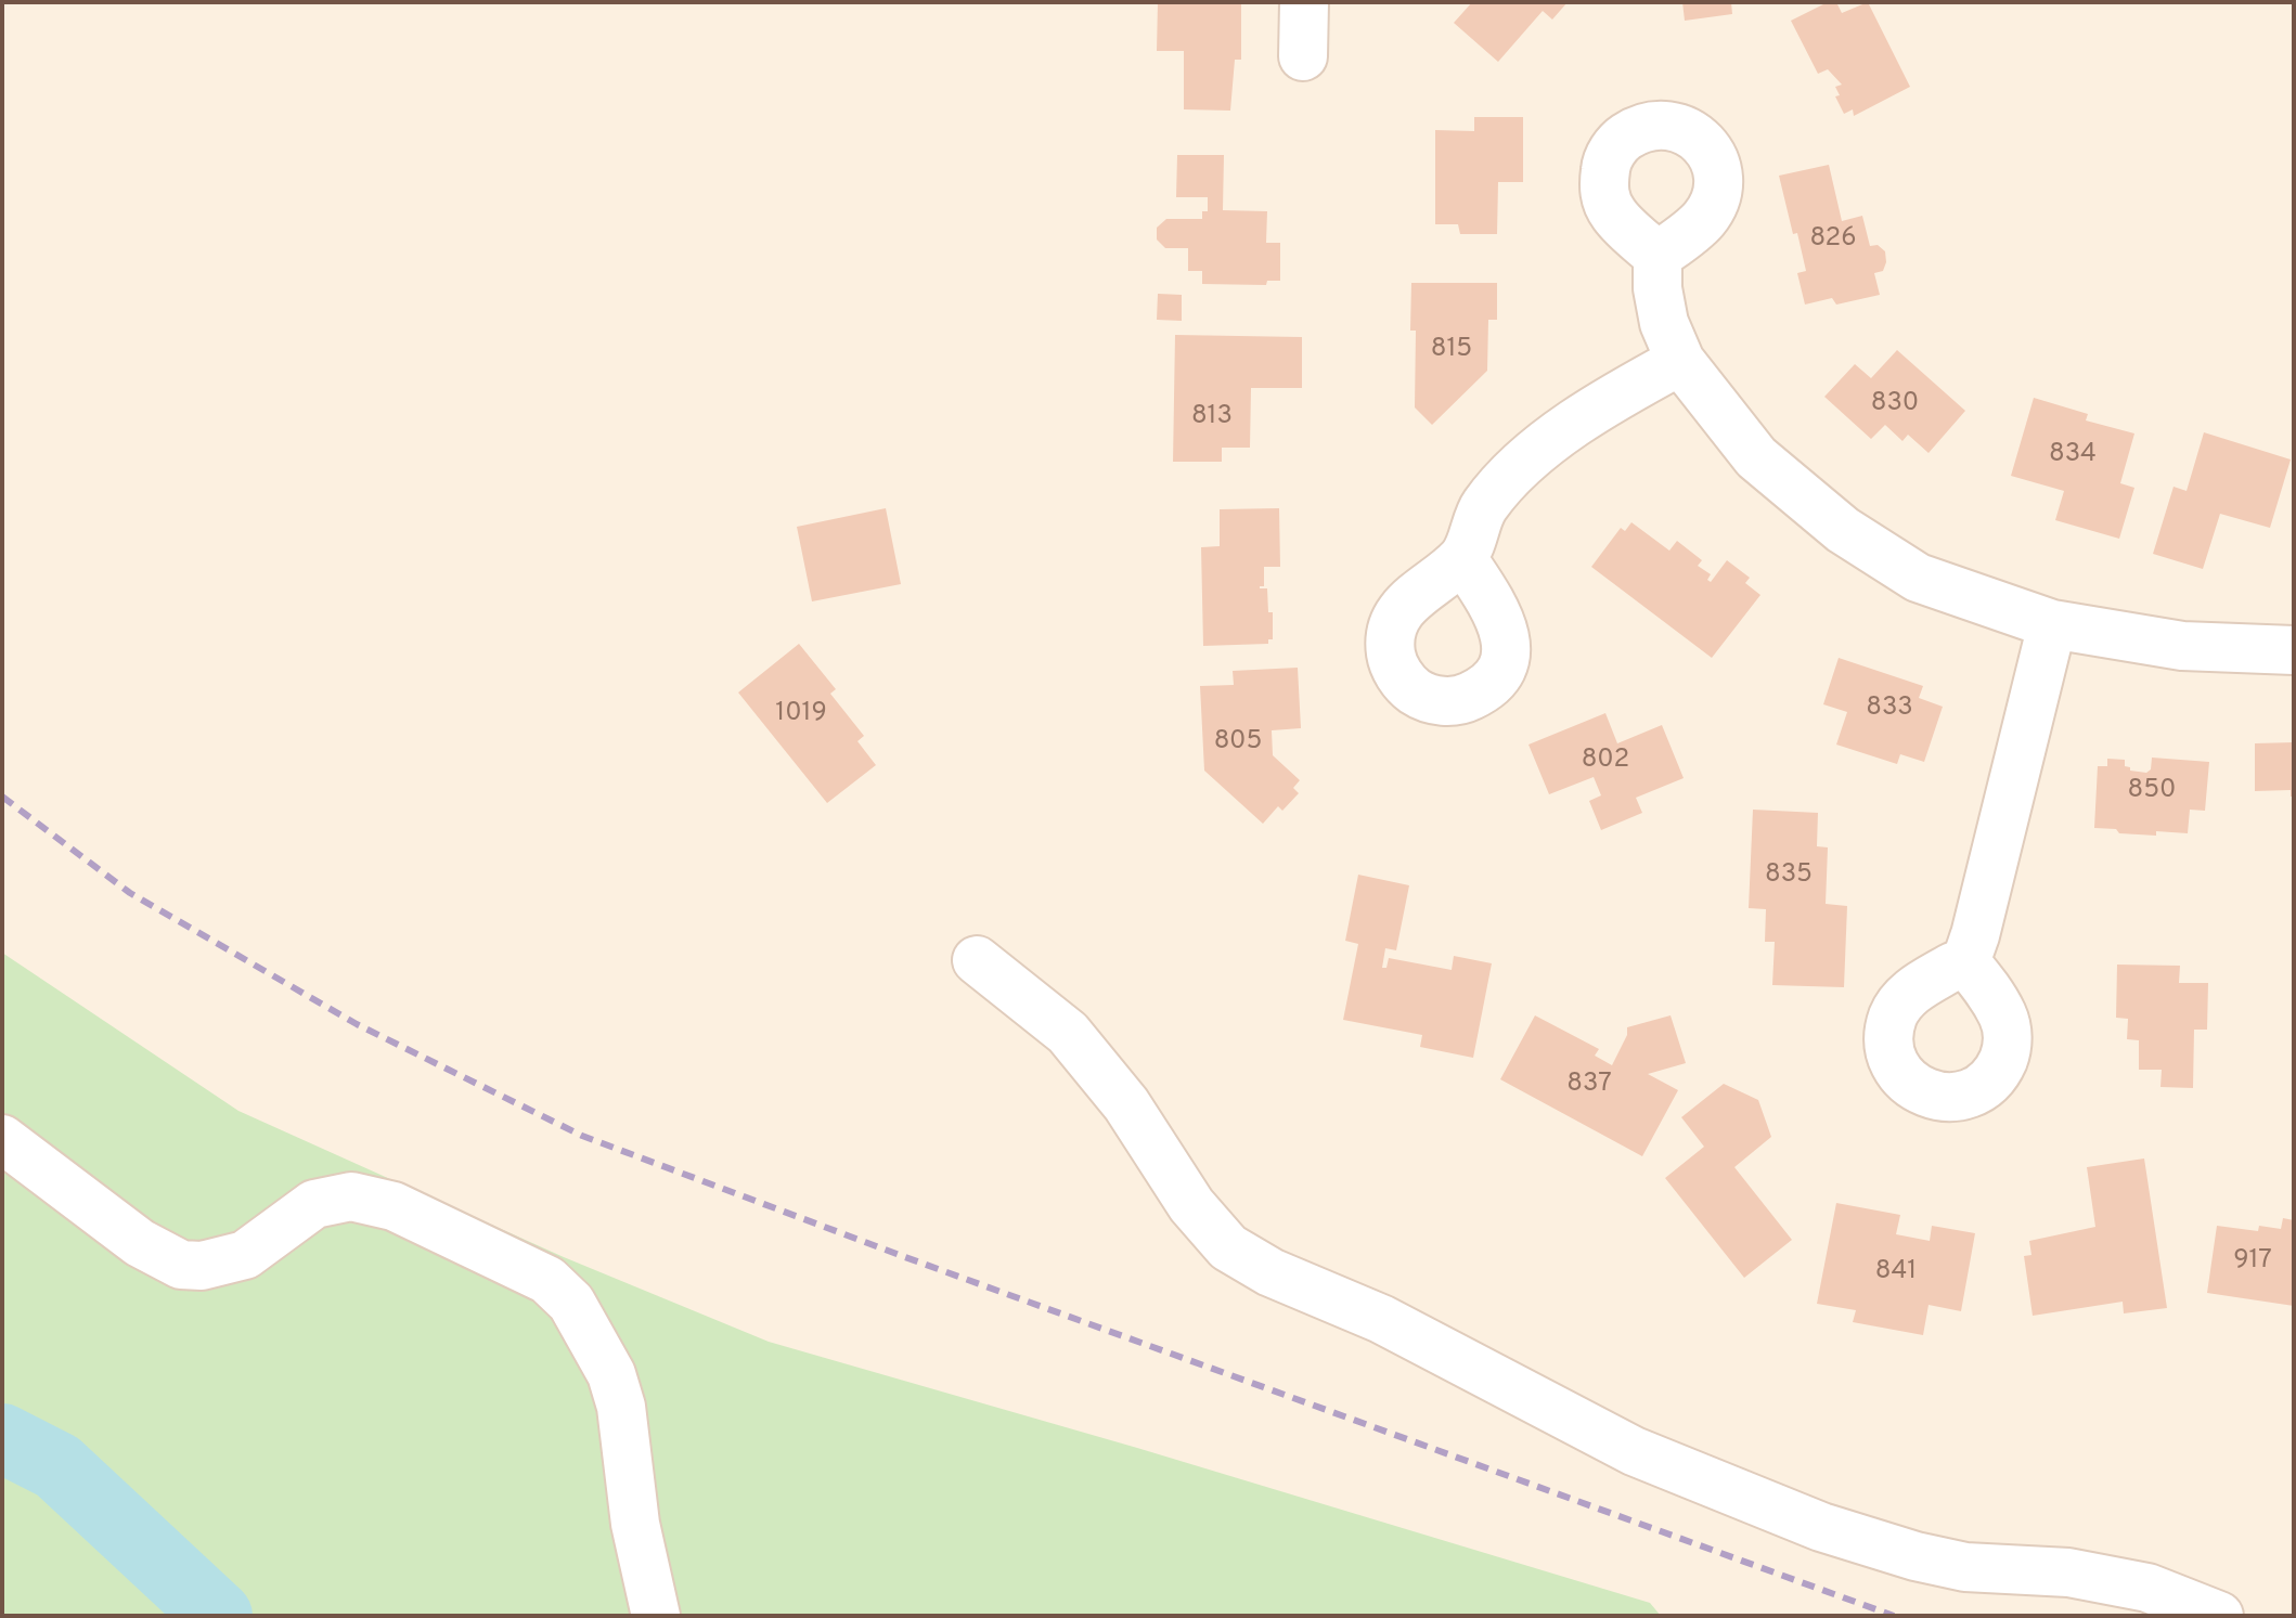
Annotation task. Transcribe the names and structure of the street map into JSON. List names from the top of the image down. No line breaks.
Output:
{"house_numbers":["826","815","830","813","834","833","1019","805","802","850","835","837","917","841"]}
